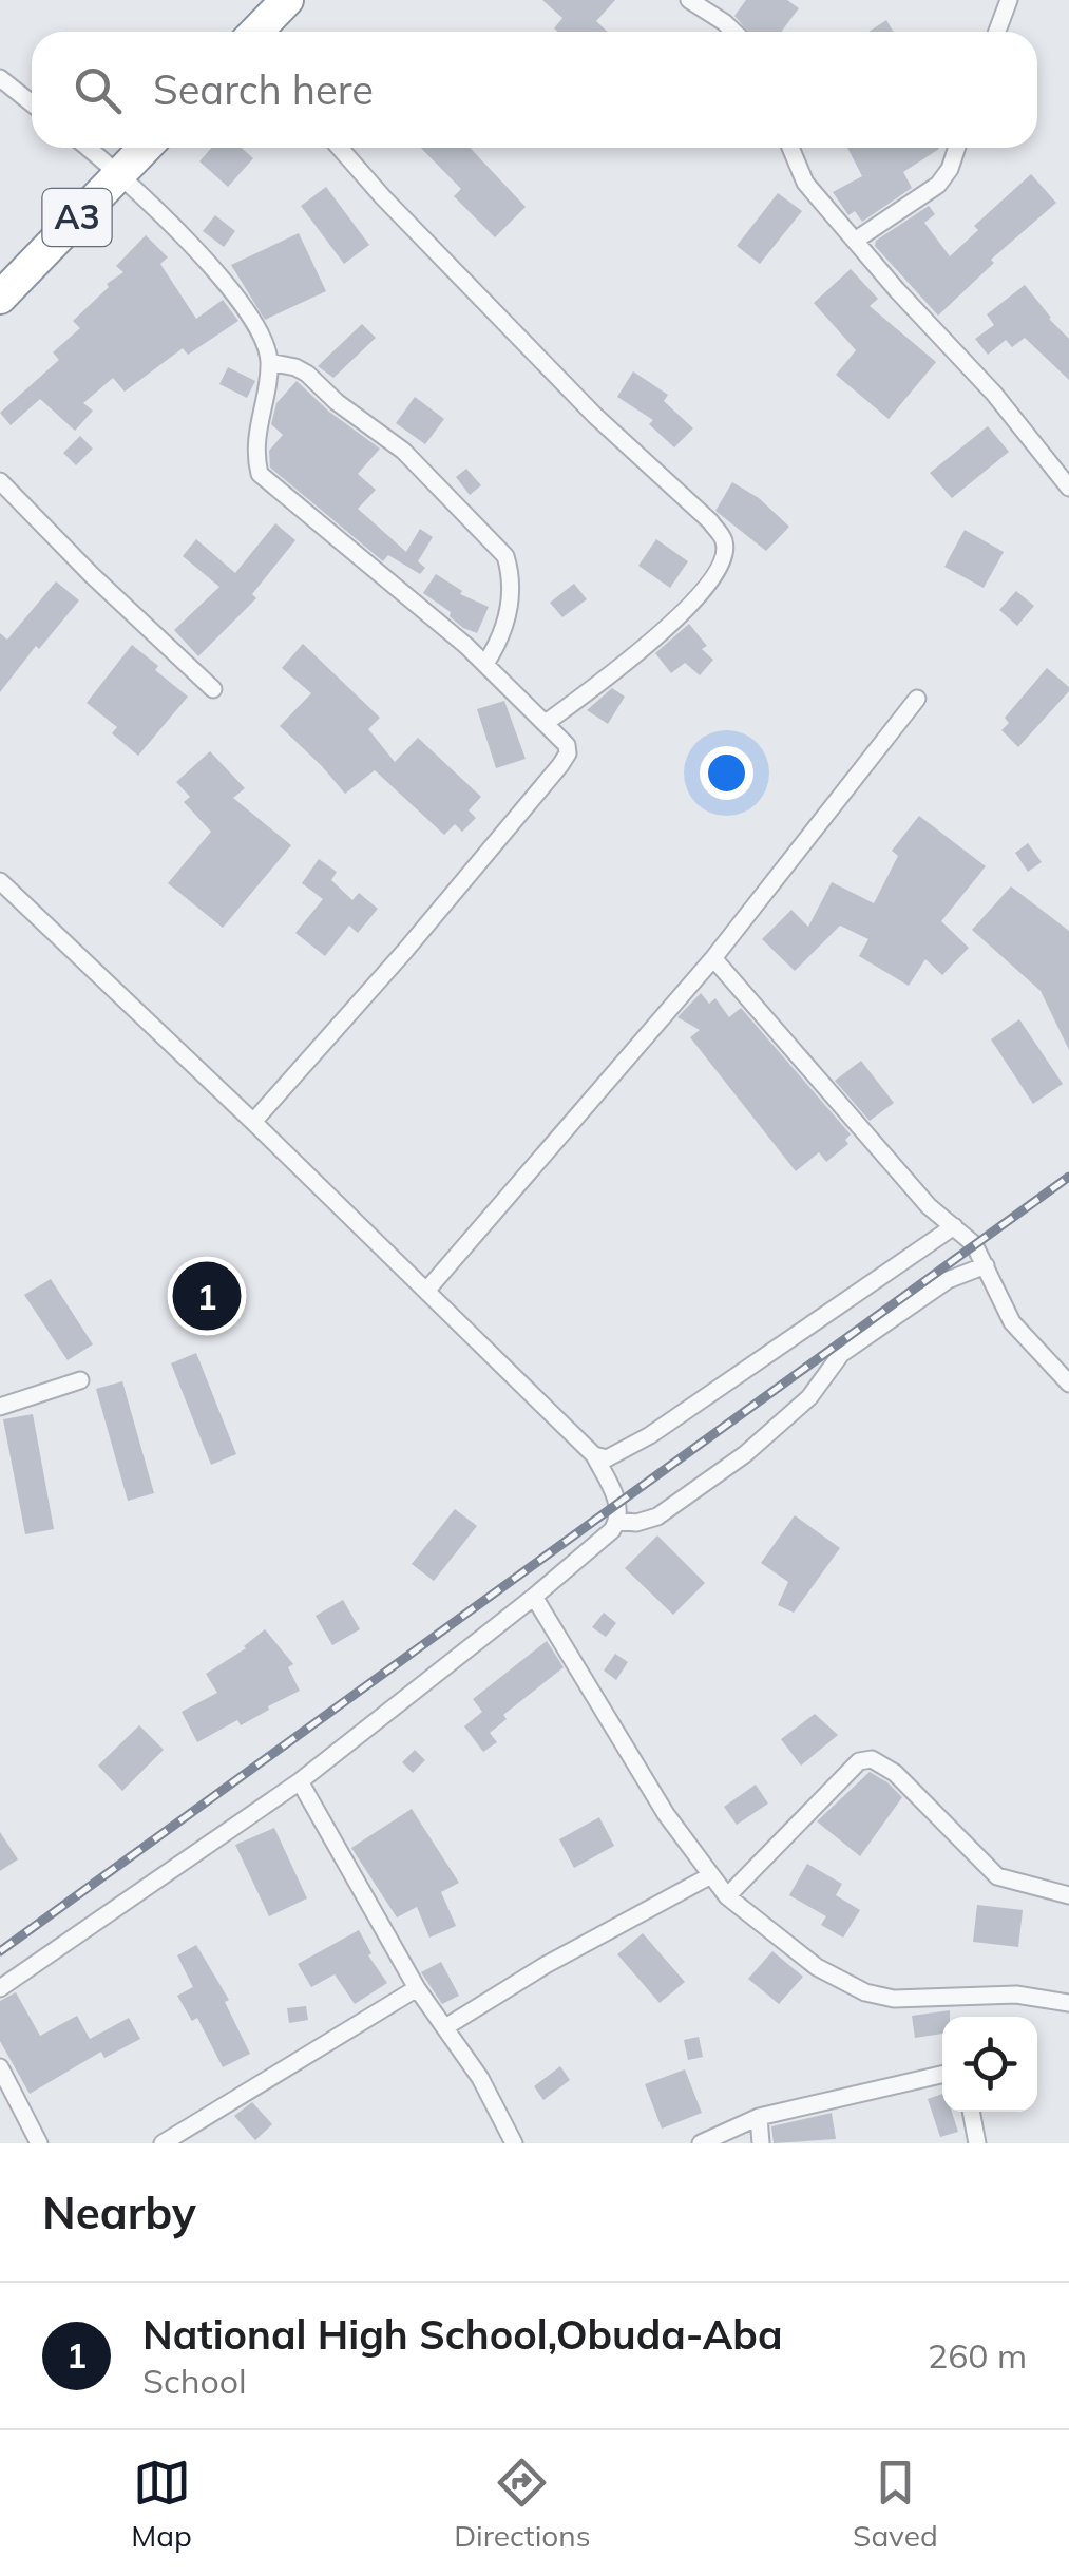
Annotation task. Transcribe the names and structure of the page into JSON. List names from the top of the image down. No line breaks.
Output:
{"streets":{"highway":["A3"]},"page":{"search":"Search here","pins":"1","heading":"Nearby","list":[{"mark":"1","name":"National High School,Obuda-Aba","note":"School","value":"260 m"}],"nav":["Map","Directions","Saved"]}}
